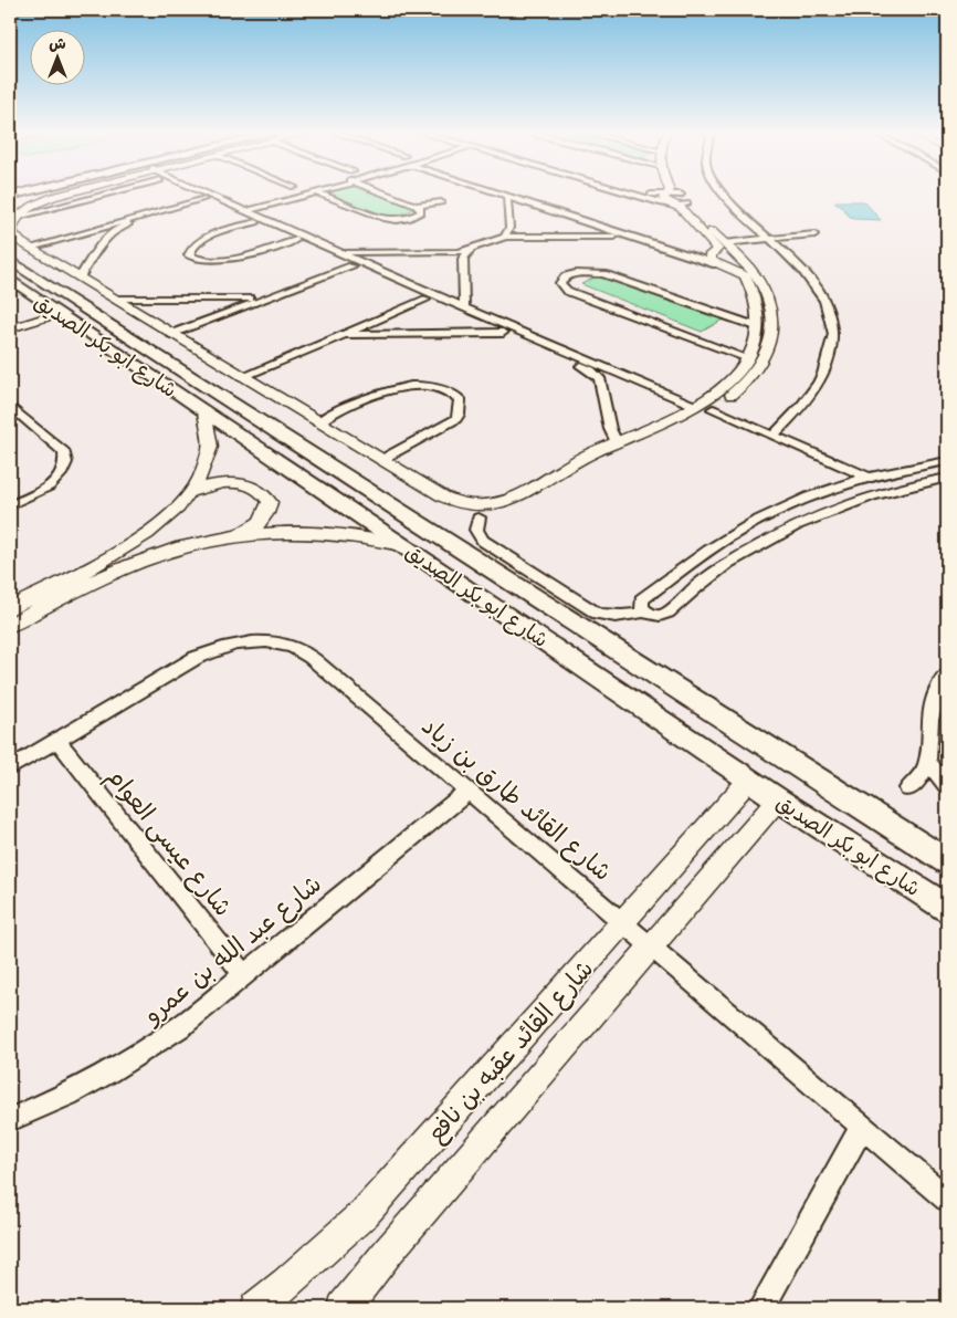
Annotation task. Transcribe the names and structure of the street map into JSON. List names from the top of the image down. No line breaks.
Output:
{"streets":{"main road":["شارع ابو بكر الصديق"],"street":["شارع القائد طارق بن زياد","شارع عيسى العوام","شارع عبد الله بن عمرو","شارع القائد عقبه بن نافع"]},"crossings":[["شارع ابو بكر الصديق","شارع القائد عقبه بن نافع"],["شارع القائد طارق بن زياد","شارع عيسى العوام"],["شارع القائد طارق بن زياد","شارع عبد الله بن عمرو"],["شارع القائد طارق بن زياد","شارع القائد عقبه بن نافع"],["شارع عيسى العوام","شارع عبد الله بن عمرو"]],"north":"top"}
